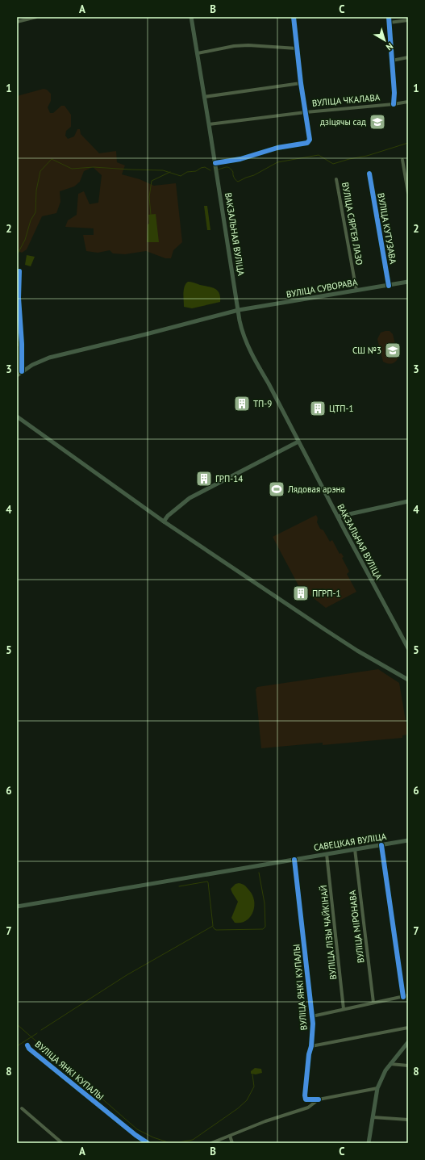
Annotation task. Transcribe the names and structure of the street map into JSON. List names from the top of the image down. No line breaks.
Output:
{"streets":{"main road":["ВАКЗАЛЬНАЯ ВУЛІЦА","ВУЛІЦА СУВОРАВА","САВЕЦКАЯ ВУЛІЦА"],"street":["ВУЛІЦА ЧКАЛАВА","ВУЛІЦА СЯРГЕЯ ЛАЗО","ВУЛІЦА КУТУЗАВА","ВУЛІЦА МІРОНАВА","ВУЛІЦА ЛІЗЫ ЧАЙКІНАЙ","ВУЛІЦА ЯНКІ КУПАЛЫ"]},"crossings":[["ВУЛІЦА ЧКАЛАВА","ВАКЗАЛЬНАЯ ВУЛІЦА"],["ВУЛІЦА СЯРГЕЯ ЛАЗО","ВУЛІЦА СУВОРАВА"],["ВУЛІЦА КУТУЗАВА","ВУЛІЦА СУВОРАВА"],["ВАКЗАЛЬНАЯ ВУЛІЦА","ВУЛІЦА СУВОРАВА"],["САВЕЦКАЯ ВУЛІЦА","ВУЛІЦА МІРОНАВА"],["САВЕЦКАЯ ВУЛІЦА","ВУЛІЦА ЛІЗЫ ЧАЙКІНАЙ"],["САВЕЦКАЯ ВУЛІЦА","ВУЛІЦА ЯНКІ КУПАЛЫ"]],"places":{"school or university":["дзіцячы сад","СШ №3"],"building":["ТП-9","ЦТП-1","ГРП-14","ПГРП-1"],"sports":["Лядовая арэна"]},"north":"bottom right","grid":{"columns":["A","B","C"],"rows":["1","2","3","4","5","6","7","8"]}}
